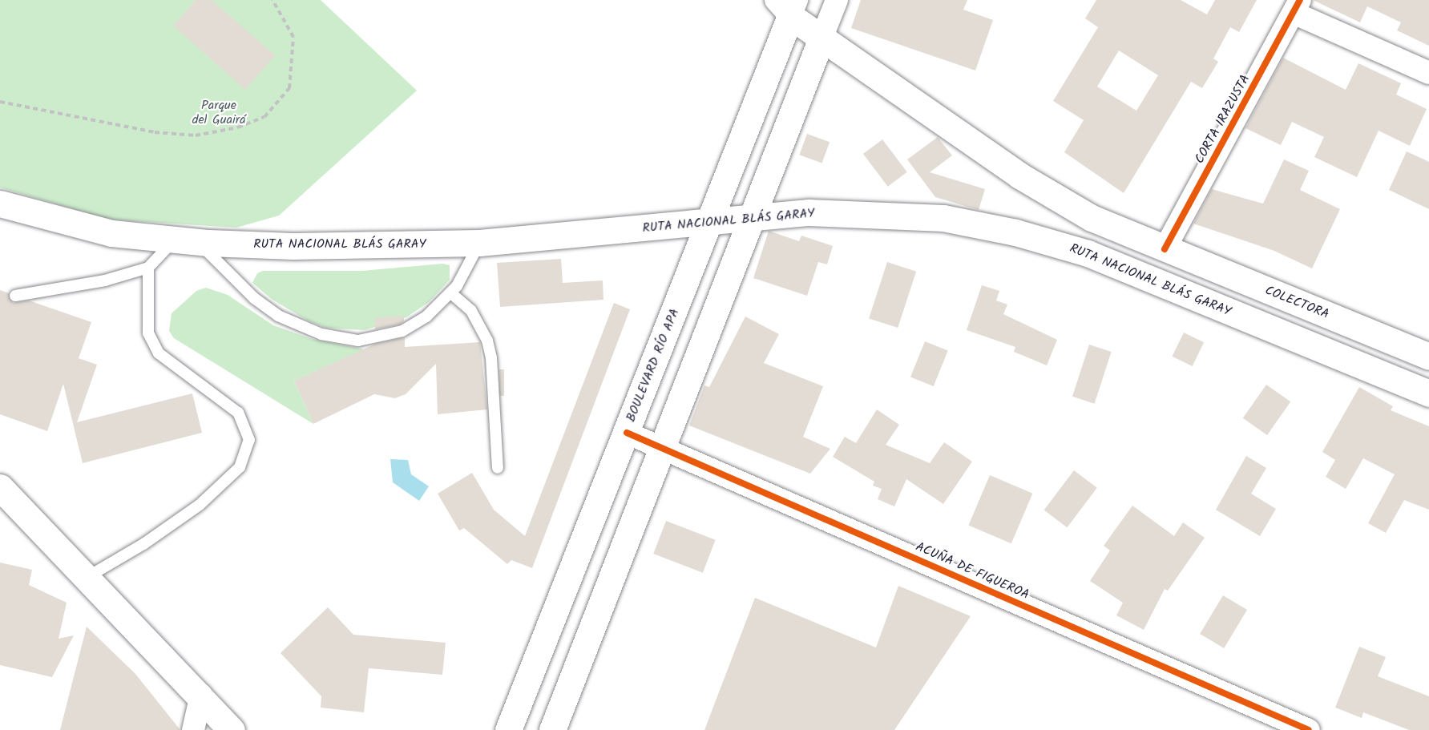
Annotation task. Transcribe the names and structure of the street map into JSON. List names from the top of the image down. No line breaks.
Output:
{"streets":{"main road":["RUTA NACIONAL BLÁS GARAY","COLECTORA","BOULEVARD RÍO APA"],"street":["CORTA IRAZUSTA","ACUÑA DE FIGUEROA"]},"crossings":[["CORTA IRAZUSTA","COLECTORA"],["RUTA NACIONAL BLÁS GARAY","BOULEVARD RÍO APA"],["COLECTORA","BOULEVARD RÍO APA"],["BOULEVARD RÍO APA","ACUÑA DE FIGUEROA"]],"parks":["Parque del Guairá"]}
